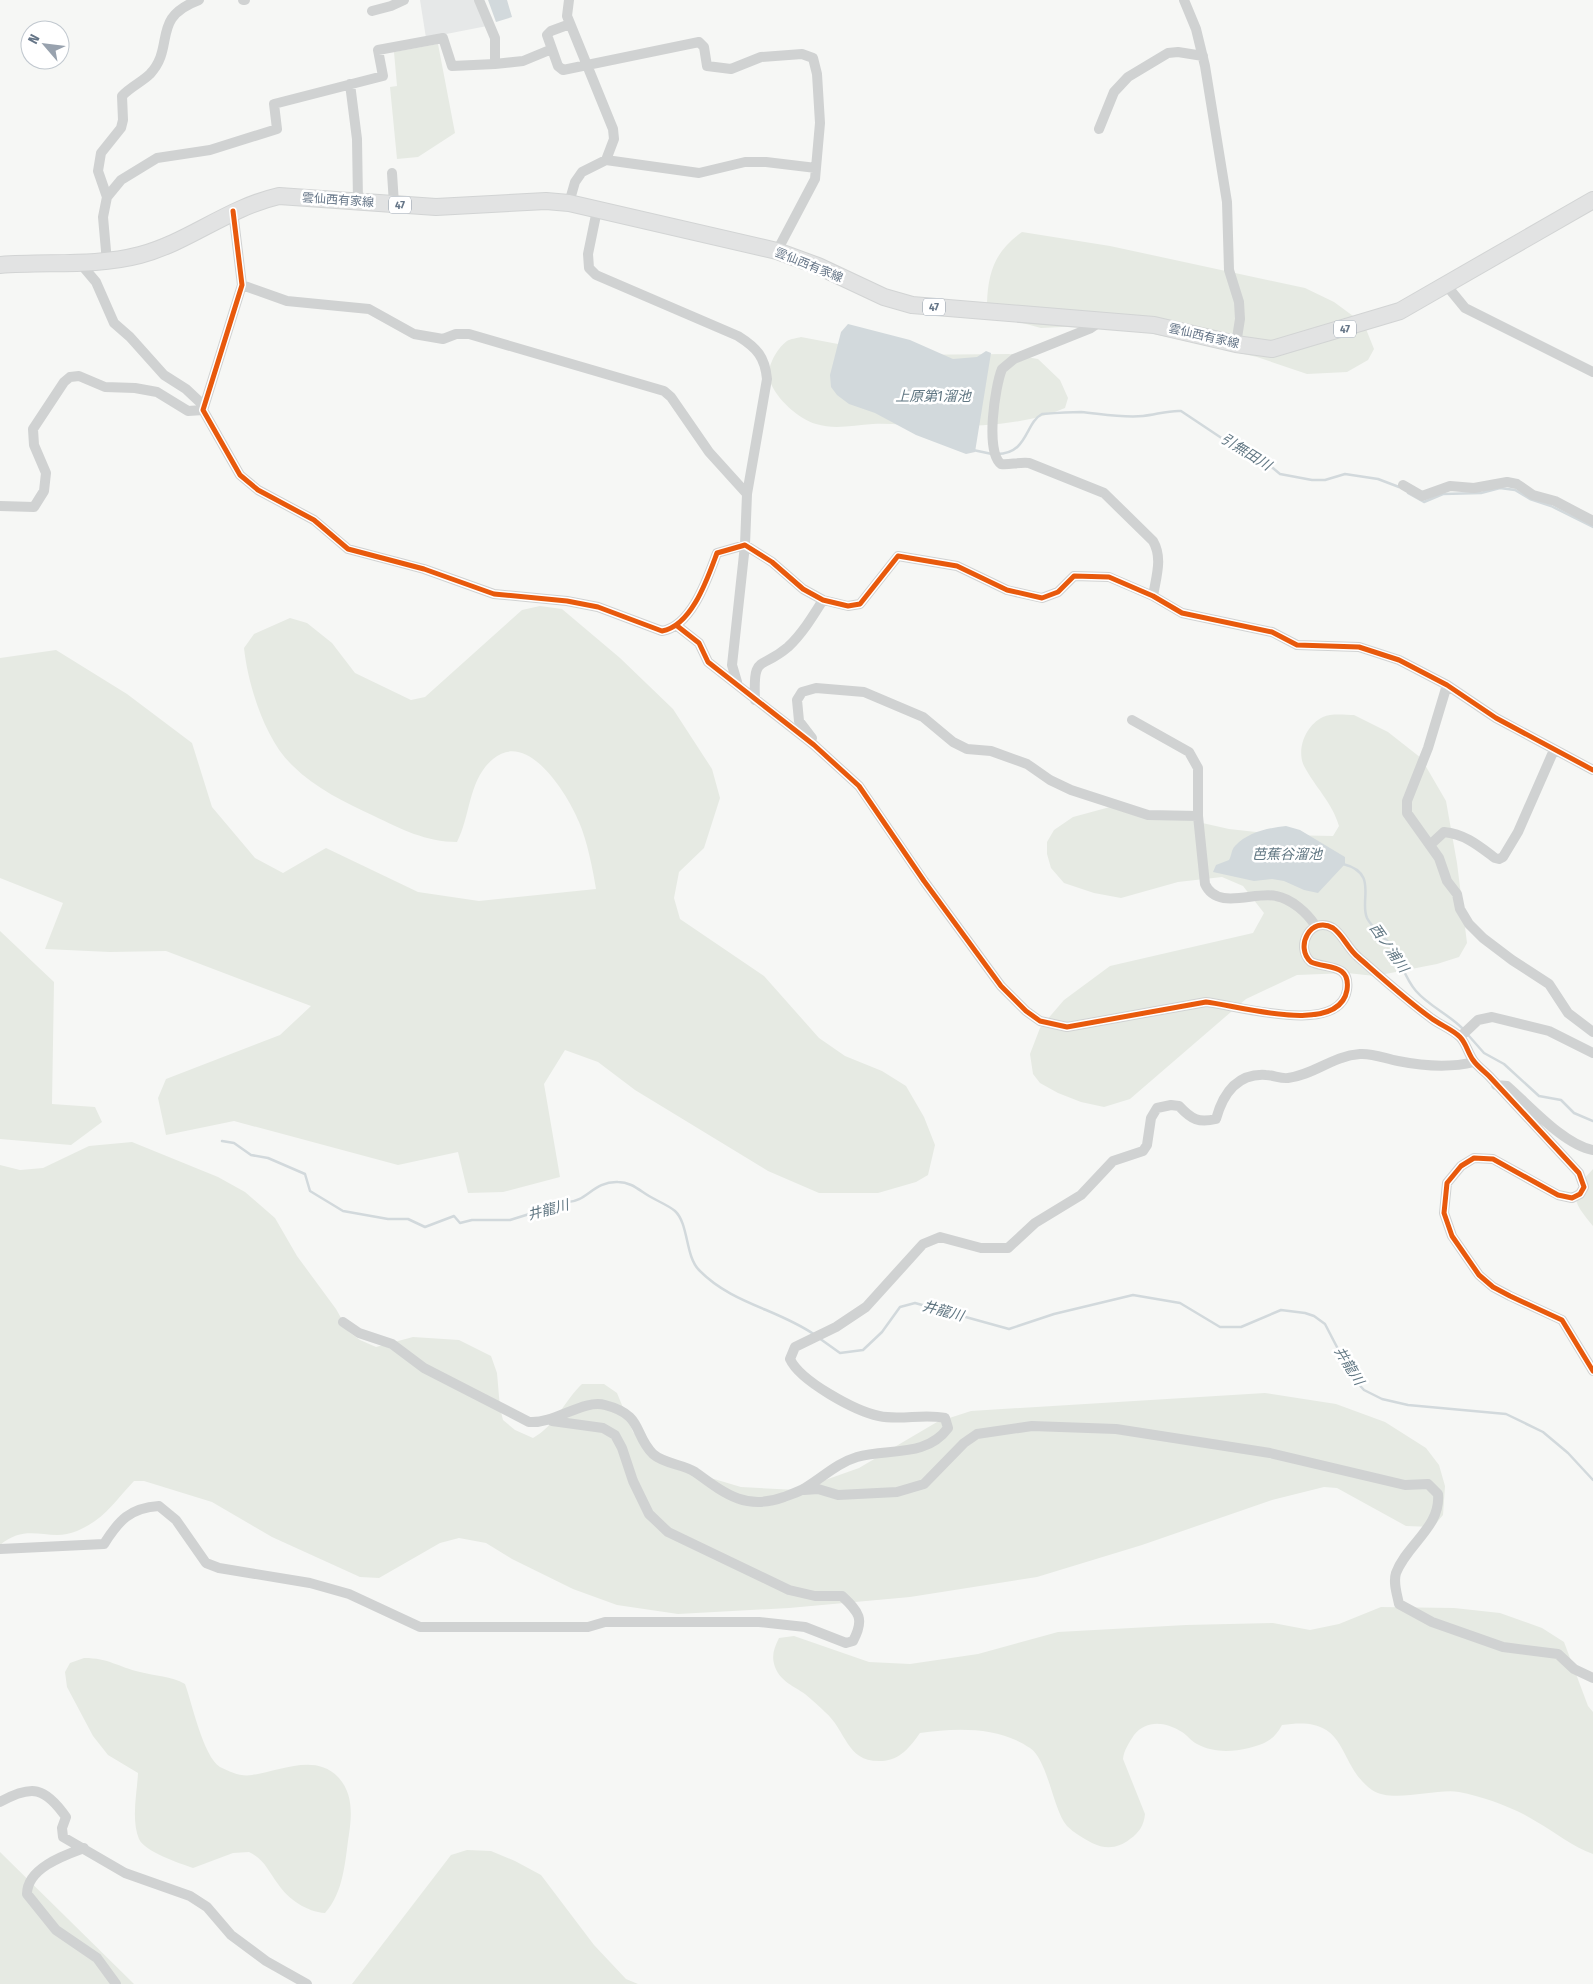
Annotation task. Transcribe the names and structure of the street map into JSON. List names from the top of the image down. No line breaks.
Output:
{"streets":{"main road":["雲仙西有家線","47"]},"water":["上原第1溜池","引無田川","芭蕉谷溜池","西ノ浦川","井龍川"],"north":"top left"}
